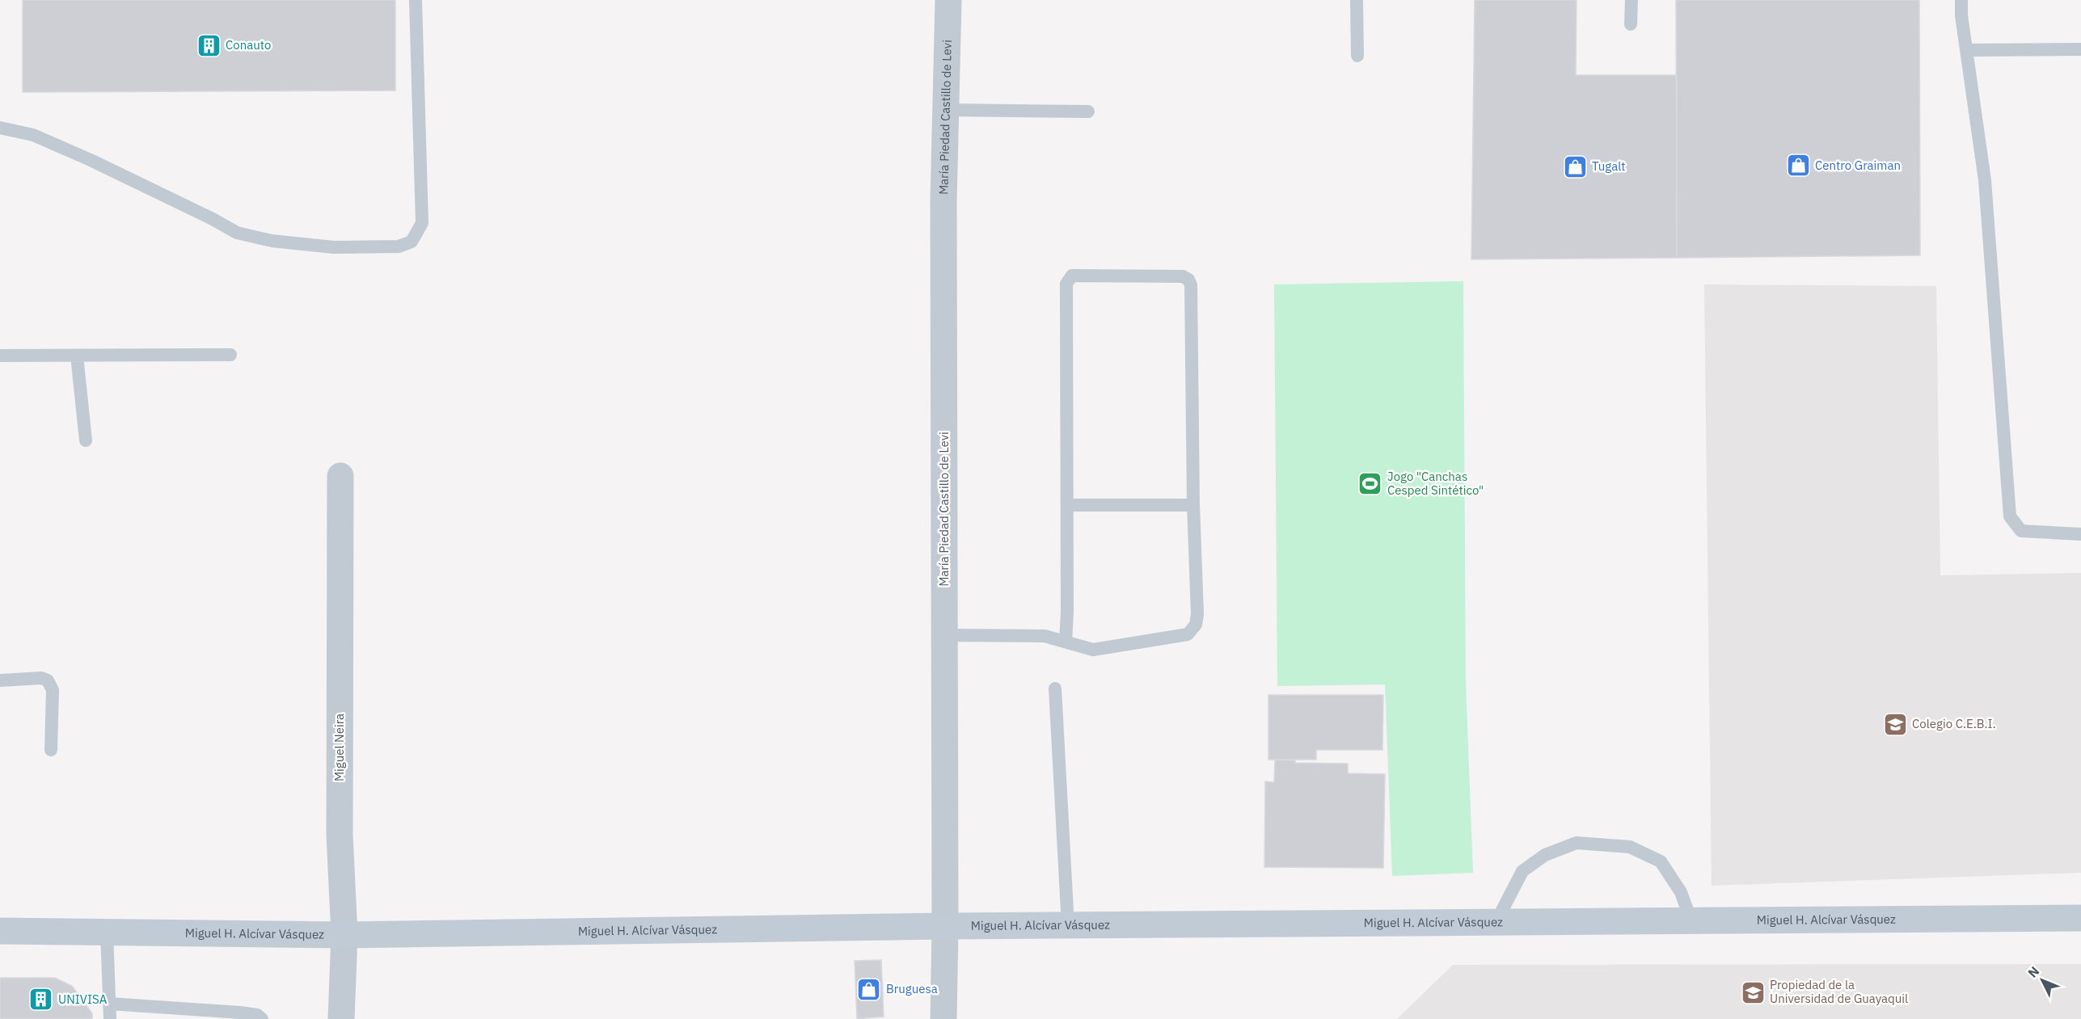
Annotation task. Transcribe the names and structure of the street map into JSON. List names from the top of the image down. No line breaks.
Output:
{"streets":{"street":["María Piedad Castillo de Levi","Miguel Neira","Miguel H. Alcívar Vásquez"]},"crossings":[["María Piedad Castillo de Levi","Miguel H. Alcívar Vásquez"],["Miguel Neira","Miguel H. Alcívar Vásquez"]],"places":{"building":["Conauto","UNIVISA"],"shop":["Centro Graiman","Tugalt","Bruguesa"],"sports":["Jogo \"Canchas Cesped Sintético\""],"school or university":["Colegio C.E.B.I.","Propiedad de la Universidad de Guayaquil"]},"north":"top left"}
